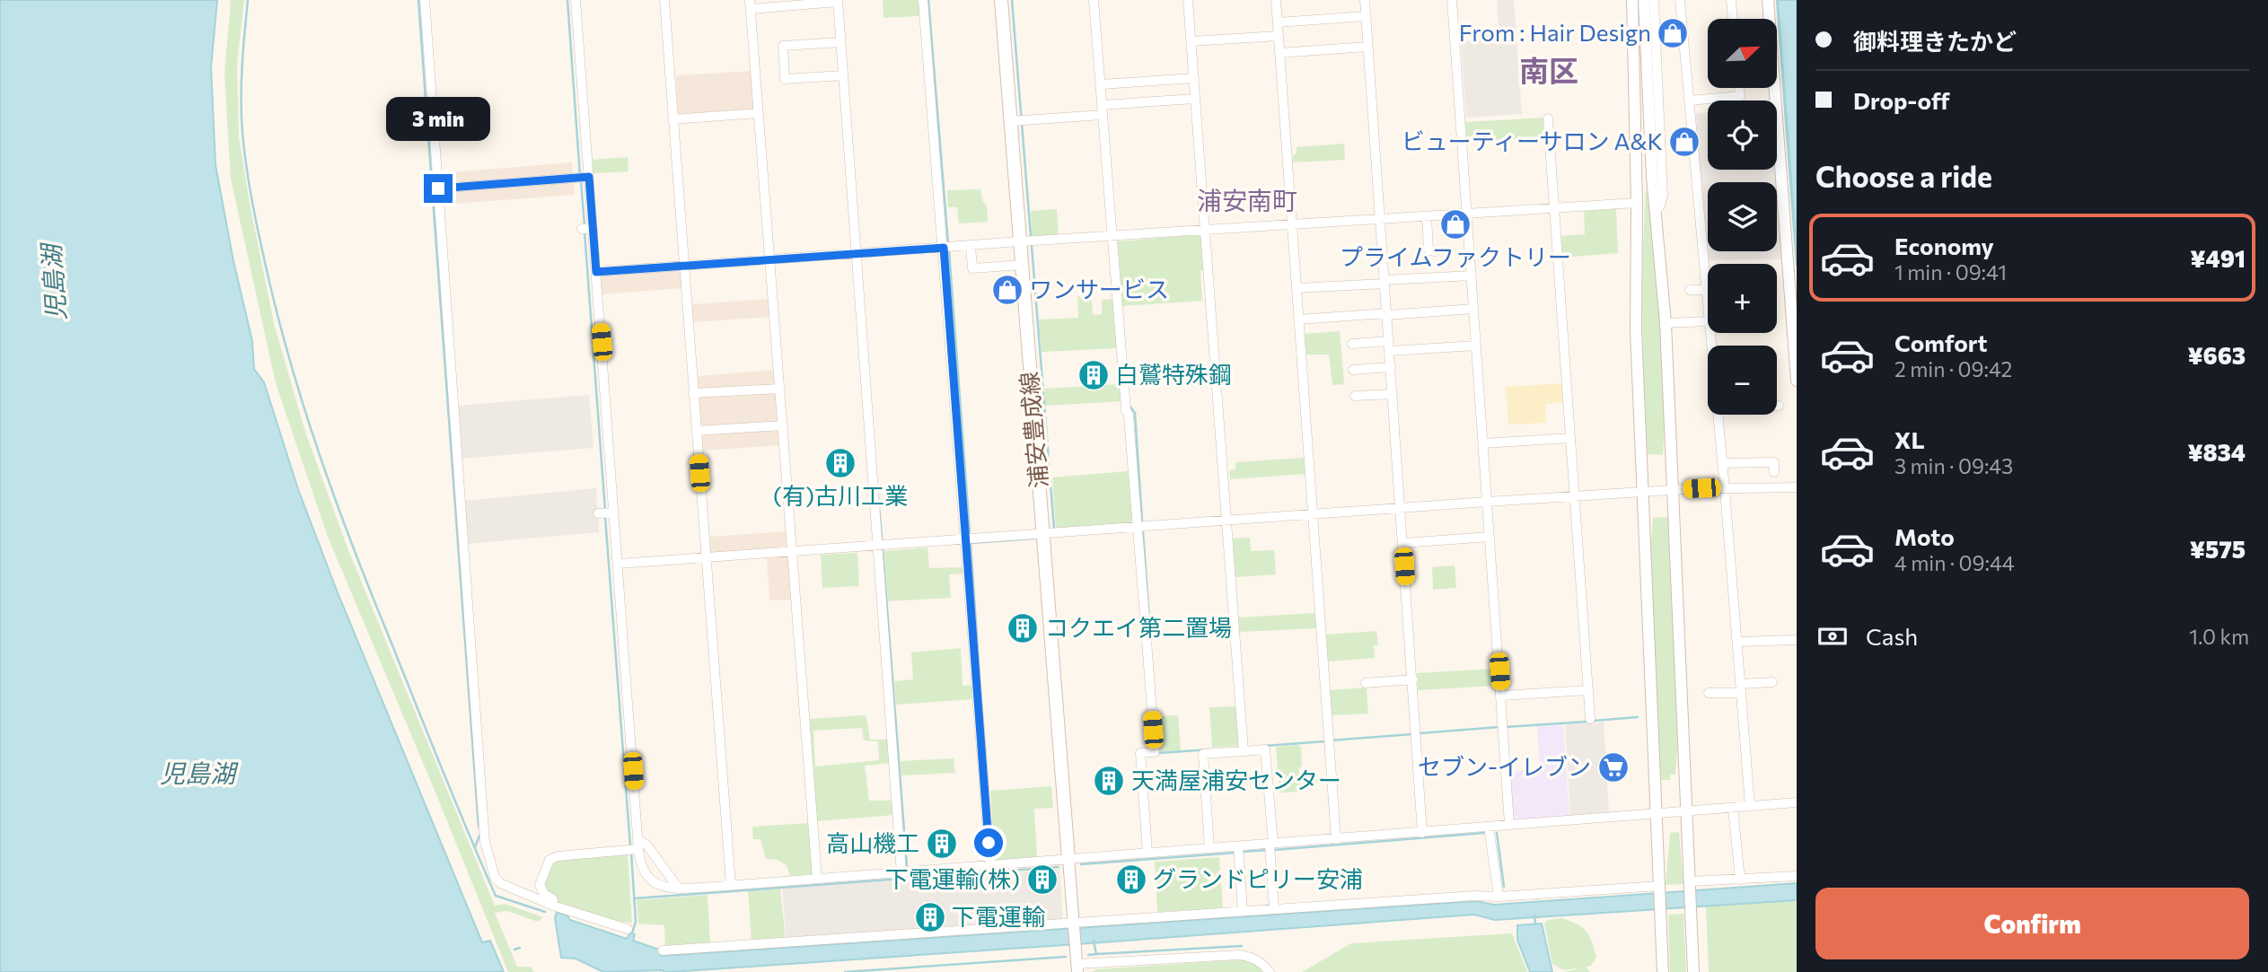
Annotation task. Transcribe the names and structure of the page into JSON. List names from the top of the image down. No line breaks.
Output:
{"streets":{"main road":["浦安豊成線"]},"districts":["南区","浦安南町"],"water":["児島湖"],"places":{"shop":["From : Hair Design","ビューティーサロン A&K","プライムファクトリー","ワンサービス"],"building":["白鷲特殊鋼","(有)古川工業","コクエイ第二置場","天満屋浦安センター","高山機工","下電運輸(株)","グランドピリー安浦","下電運輸"],"supermarket":["セブン-イレブン"]},"north":"top right","page":{"banner":["御料理きたかど","Drop-off"],"map_buttons":["+","−"],"bubble":"3 min","heading":"Choose a ride","list":[{"name":"Economy","note":"1 min · 09:41","value":"¥491"},{"name":"Comfort","note":"2 min · 09:42","value":"¥663"},{"name":"XL","note":"3 min · 09:43","value":"¥834"},{"name":"Moto","note":"4 min · 09:44","value":"¥575"}],"pay":["Cash","1.0 km"],"buttons":"Confirm"}}
